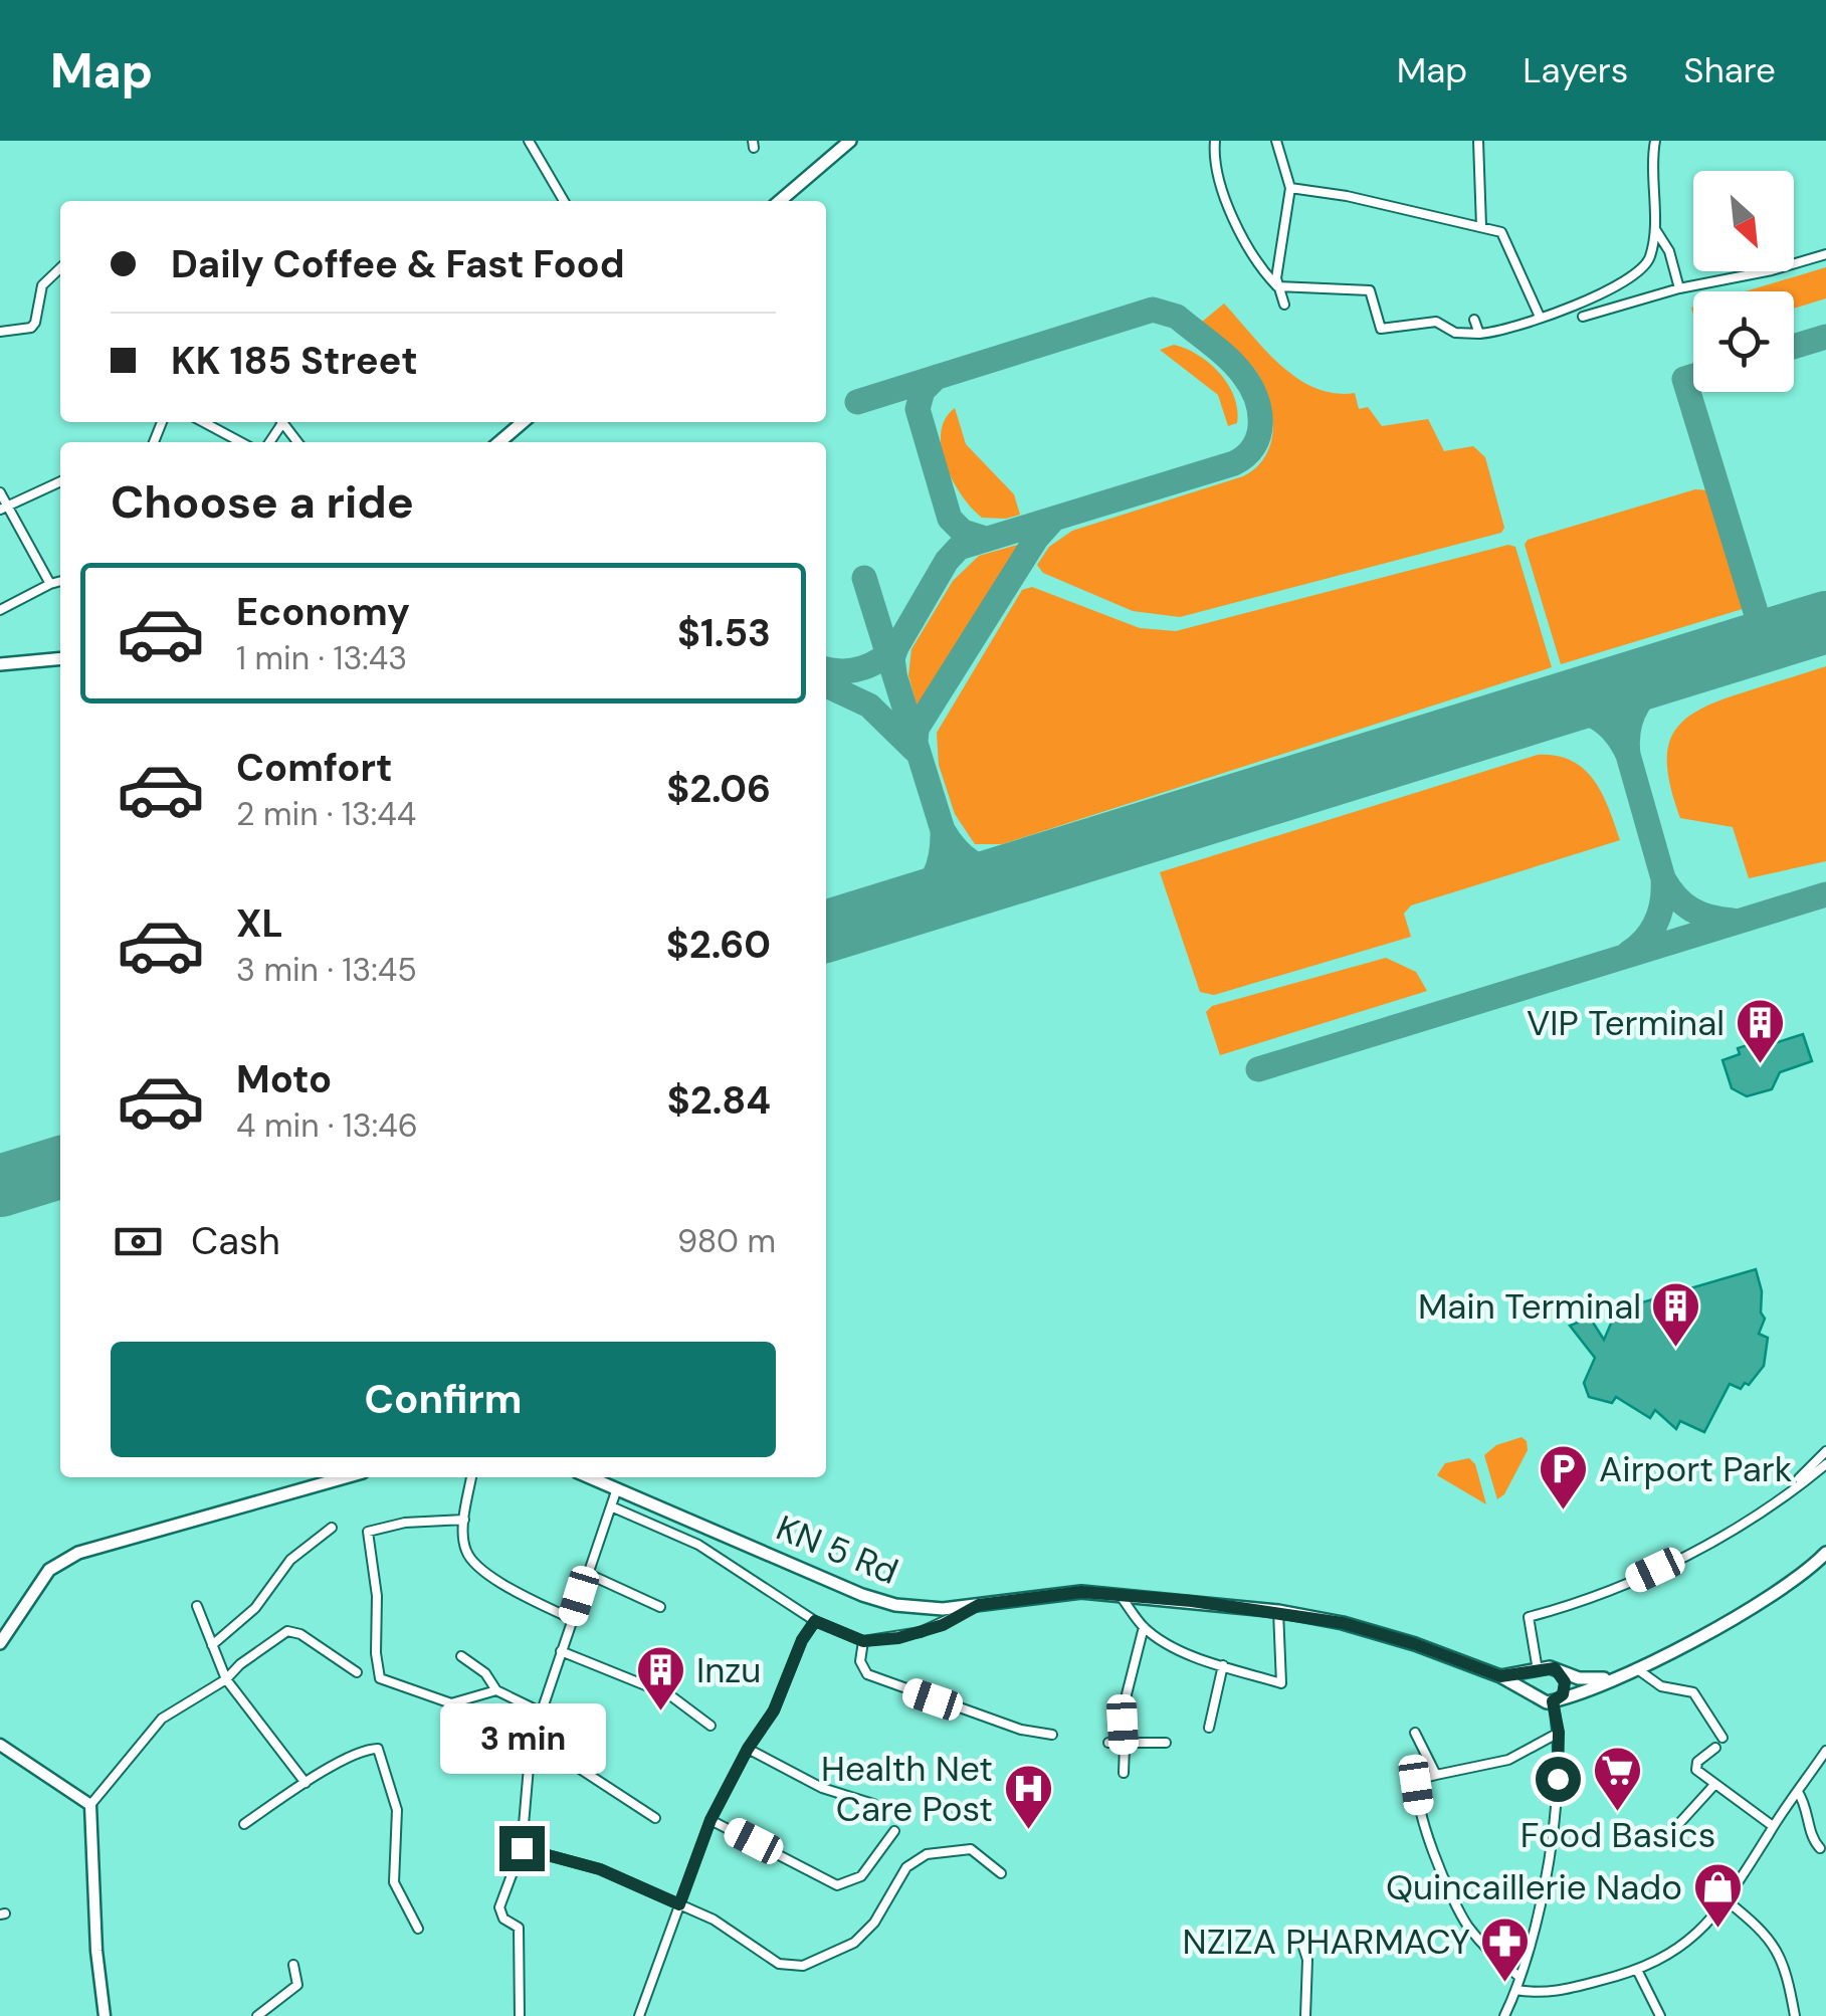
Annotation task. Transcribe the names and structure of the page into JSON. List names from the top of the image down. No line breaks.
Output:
{"streets":{"main road":["KN 5 Rd"]},"places":{"building":["VIP Terminal","Main Terminal","Inzu"],"parking":["Airport Park"],"supermarket":["Food Basics"],"hospital":["Health Net Care Post"],"shop":["Quincaillerie Nado"],"pharmacy":["NZIZA PHARMACY"]},"north":"bottom right","page":{"header":"Map","nav":["Map","Layers","Share"],"banner":["Daily Coffee & Fast Food","KK 185 Street"],"heading":"Choose a ride","list":[{"name":"Economy","note":"1 min · 13:43","value":"$1.53"},{"name":"Comfort","note":"2 min · 13:44","value":"$2.06"},{"name":"XL","note":"3 min · 13:45","value":"$2.60"},{"name":"Moto","note":"4 min · 13:46","value":"$2.84"}],"pay":["Cash","980 m"],"buttons":"Confirm","bubble":"3 min"}}
